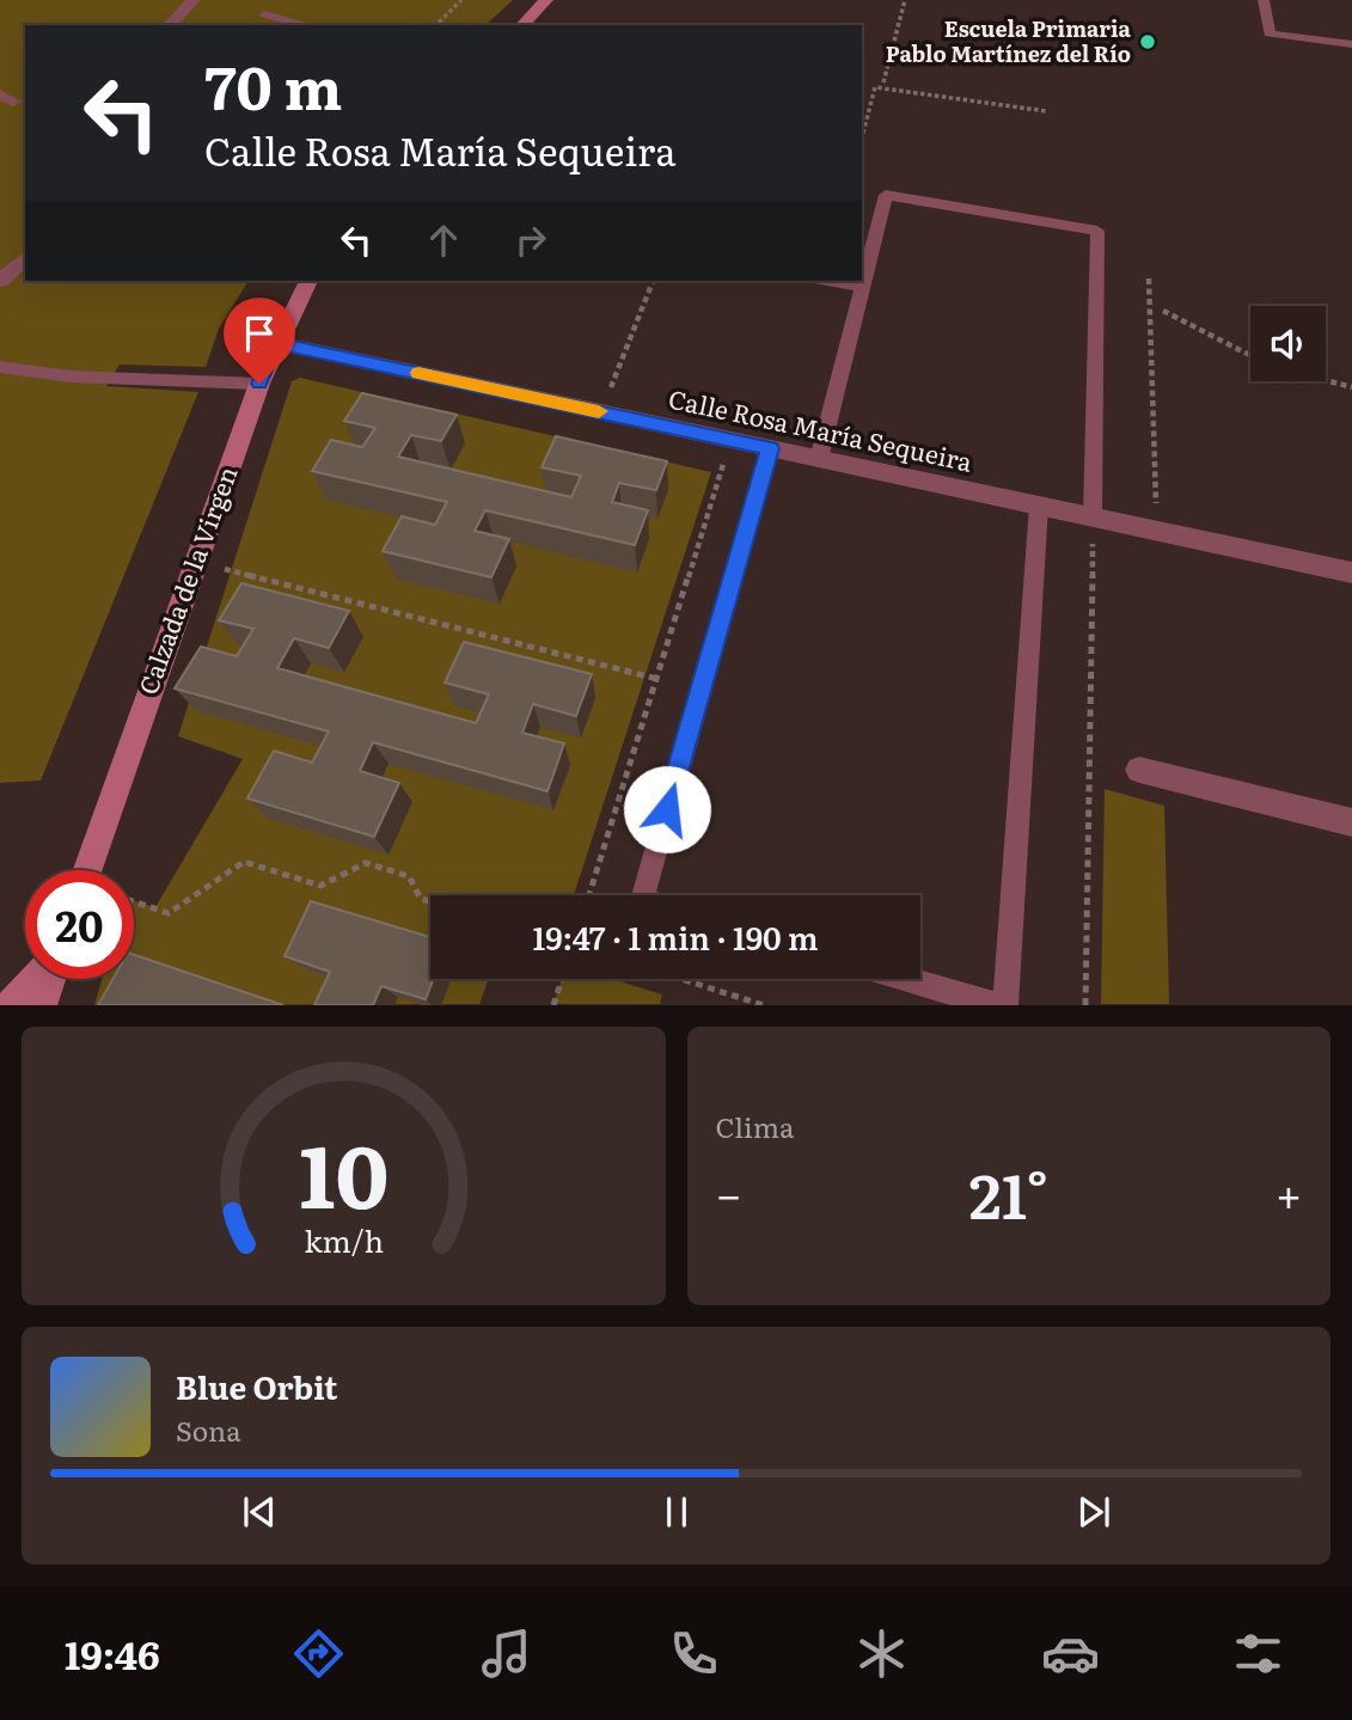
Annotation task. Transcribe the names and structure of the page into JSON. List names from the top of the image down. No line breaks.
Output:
{"streets":{"main road":["Calzada de la Virgen"],"street":["Calle Rosa María Sequeira"]},"crossings":[["Calle Rosa María Sequeira","Calzada de la Virgen"]],"places":["Escuela Primaria Pablo Martínez del Río"],"page":{"turn":["70 m","Calle Rosa María Sequeira"],"limit":"20","trip":"19:47 · 1 min · 190 m","tile":"Clima","heat":["−","21°","+"],"song":["Blue Orbit","Sona"],"tabs":"19:46","gauge":["10","km/h"]}}
